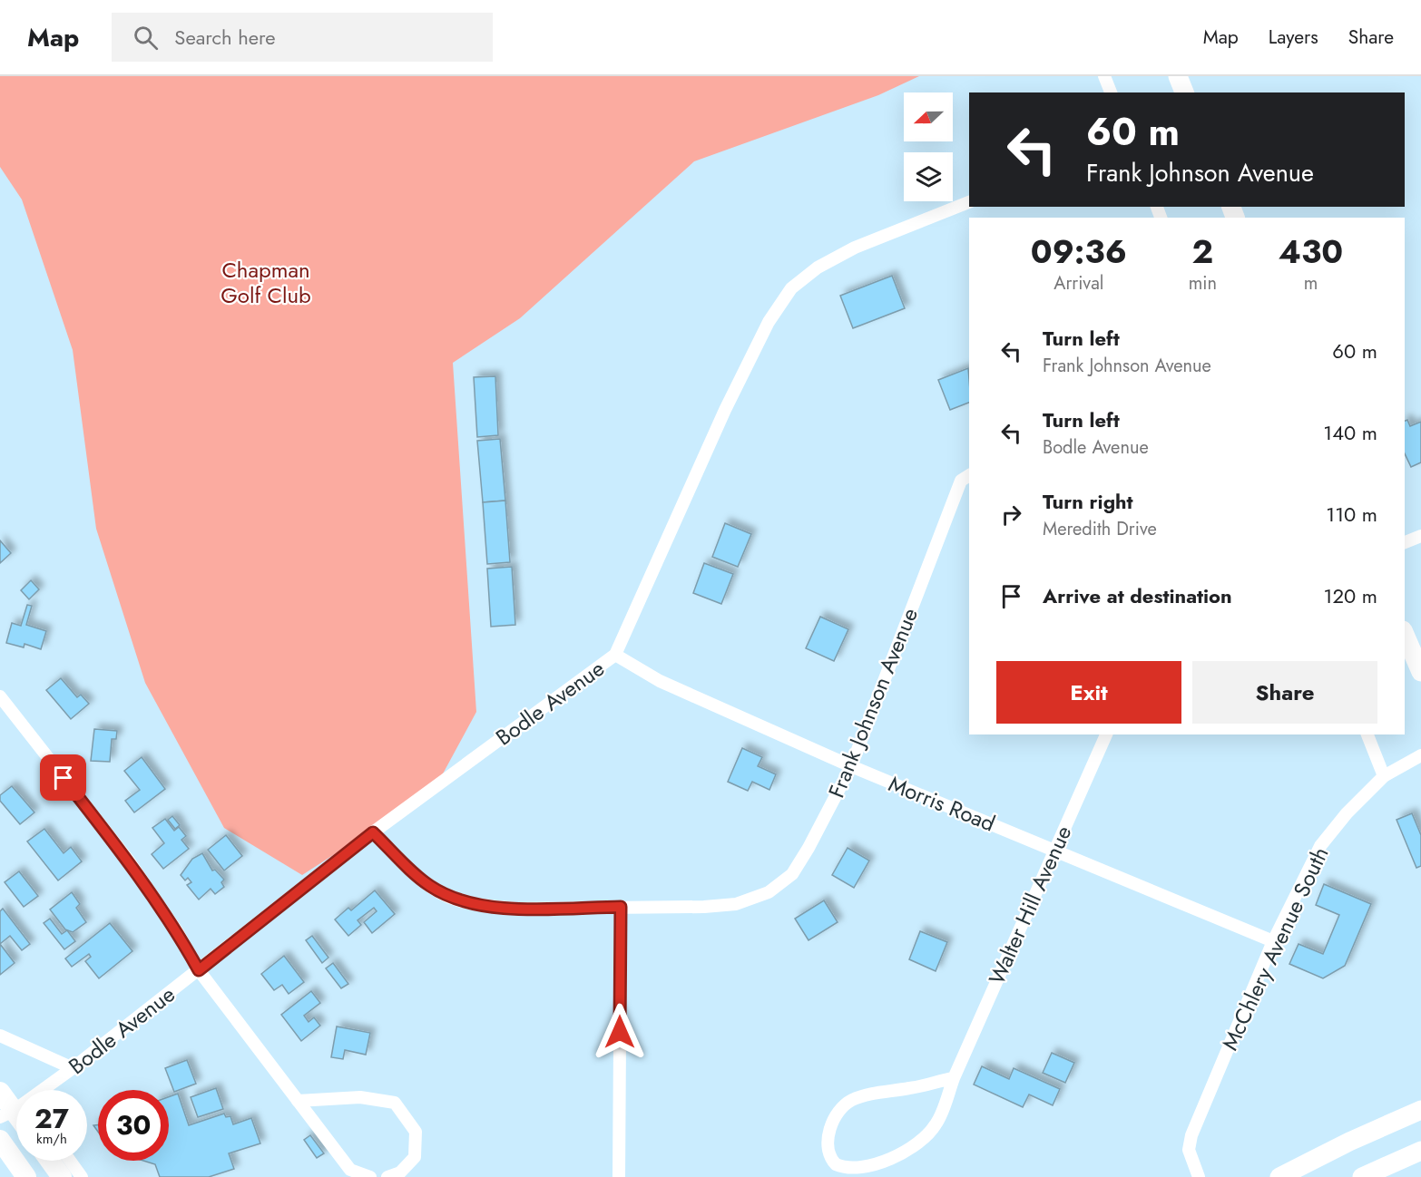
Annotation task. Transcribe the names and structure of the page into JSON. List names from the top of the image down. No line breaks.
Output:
{"streets":{"street":["Bodle Avenue","Frank Johnson Avenue","Morris Road","Walter Hill Avenue","McChlery Avenue South"]},"crossings":[["Bodle Avenue","Frank Johnson Avenue"],["Bodle Avenue","Morris Road"],["Frank Johnson Avenue","Morris Road"],["Morris Road","Walter Hill Avenue"],["Morris Road","McChlery Avenue South"]],"parks":["Chapman Golf Club"],"north":"left","page":{"header":"Map","search":"Search here","nav":["Map","Layers","Share"],"turn":["60 m","Frank Johnson Avenue"],"eta":["09:36","Arrival","2","min","430","m"],"list":[{"name":"Turn left","note":"Frank Johnson Avenue","value":"60 m"},{"name":"Turn left","note":"Bodle Avenue","value":"140 m"},{"name":"Turn right","note":"Meredith Drive","value":"110 m"},{"name":"Arrive at destination","value":"120 m"}],"buttons":["Exit","Share"],"speed":"27 km/h","limit":"30"}}
